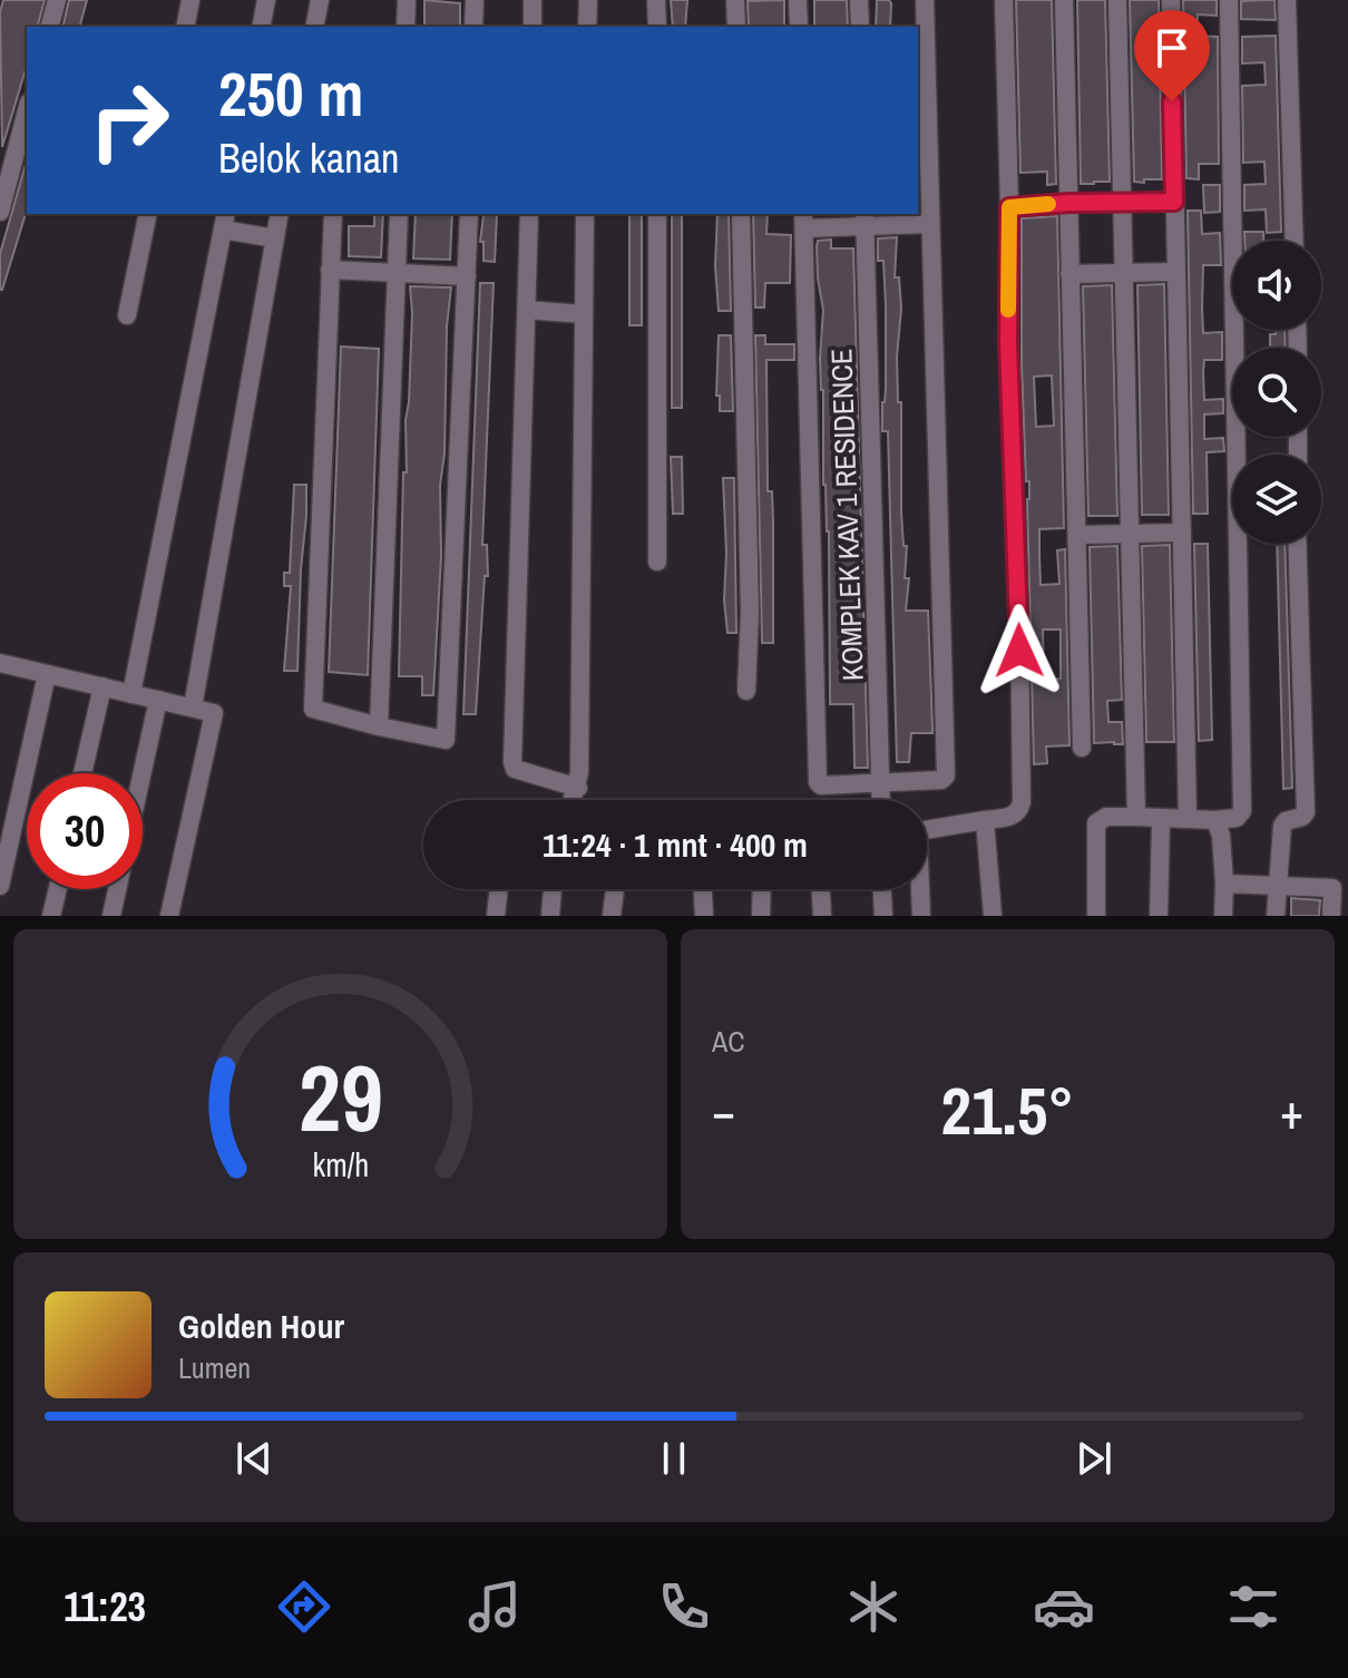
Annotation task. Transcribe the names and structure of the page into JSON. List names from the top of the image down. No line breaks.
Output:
{"streets":{"street":["KOMPLEK KAV 1 RESIDENCE"]},"page":{"turn":["250 m","Belok kanan"],"limit":"30","trip":"11:24 · 1 mnt · 400 m","tile":"AC","heat":["−","21.5°","+"],"song":["Golden Hour","Lumen"],"tabs":"11:23","gauge":["29","km/h"]}}
